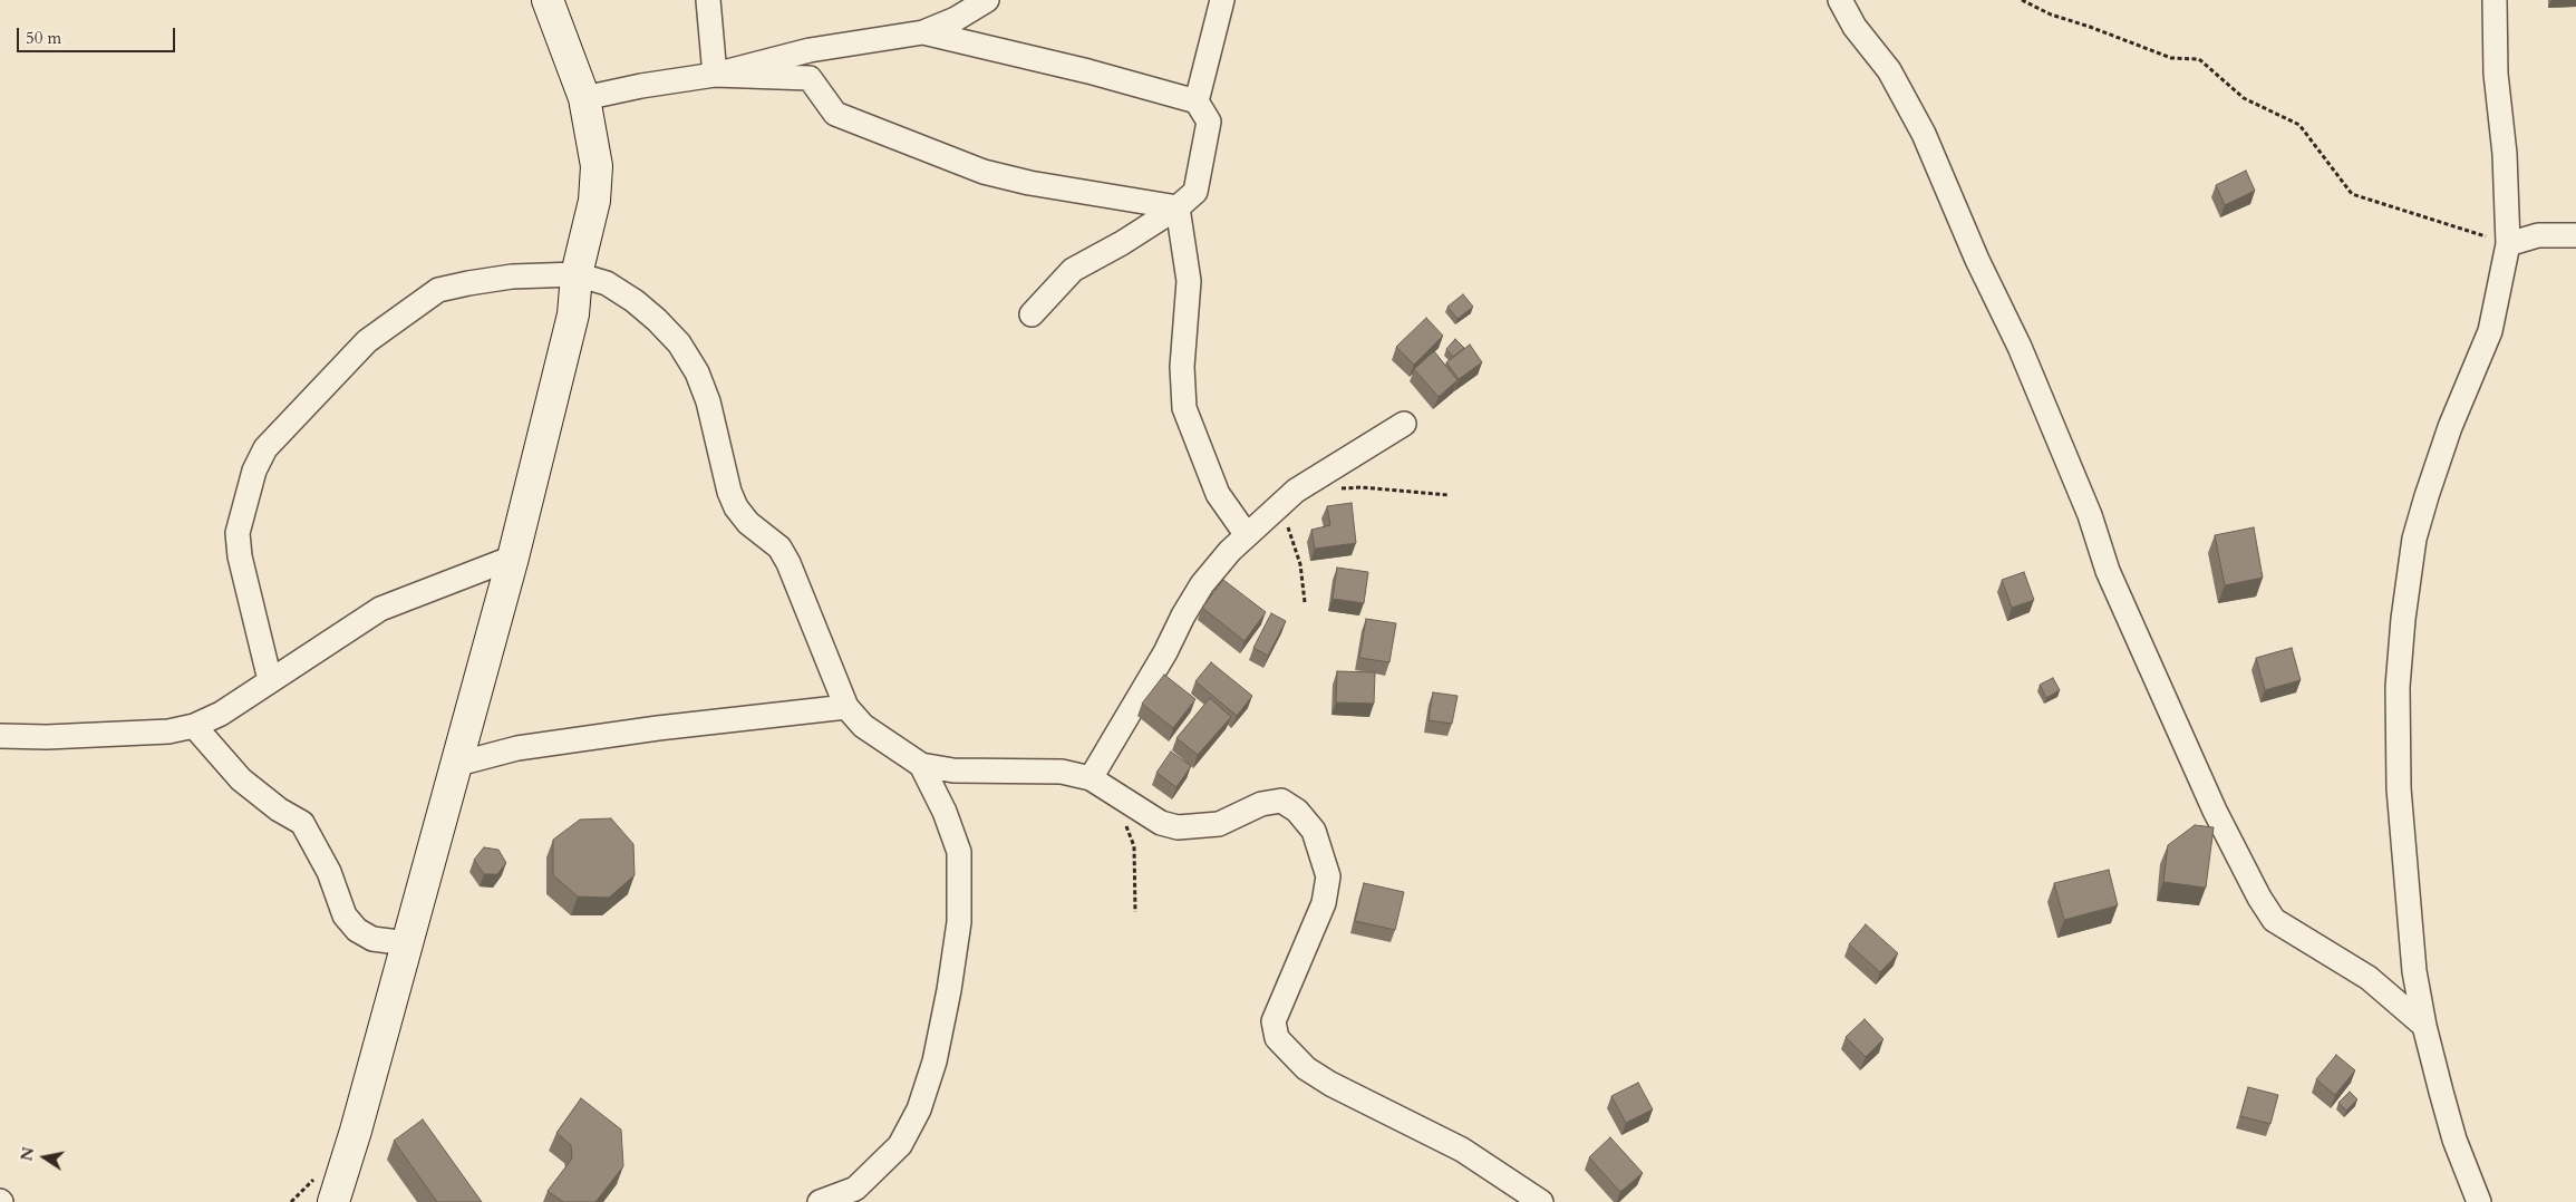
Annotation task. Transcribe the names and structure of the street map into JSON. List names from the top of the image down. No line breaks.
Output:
{"scale_bar":"50 m","north":"left"}
